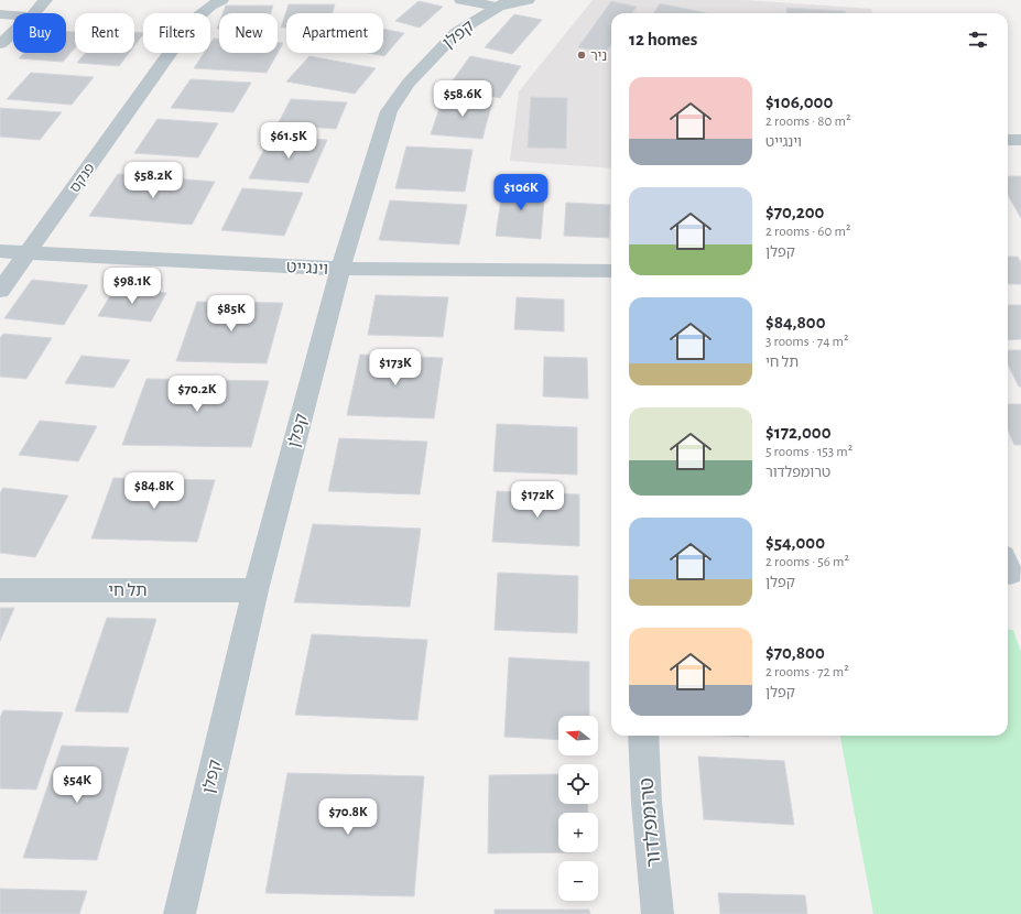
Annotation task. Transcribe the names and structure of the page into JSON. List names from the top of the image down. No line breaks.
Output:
{"streets":{"street":["קפלן","פנקס","וינגייט","תל חי","טרומפלדור"]},"crossings":[["קפלן","וינגייט"],["קפלן","תל חי"],["פנקס","וינגייט"]],"places":["ניר"],"north":"left","page":{"chip":["Buy","Rent","Filters","New","Apartment"],"heading":"12 homes","list":[{"name":"$106,000","note":"2 rooms · 80 m² · וינגייט"},{"name":"$70,200","note":"2 rooms · 60 m² · קפלן"},{"name":"$84,800","note":"3 rooms · 74 m² · תל חי"},{"name":"$172,000","note":"5 rooms · 153 m² · טרומפלדור"},{"name":"$54,000","note":"2 rooms · 56 m² · קפלן"},{"name":"$70,800","note":"2 rooms · 72 m² · קפלן"}],"price":["$58.6K","$61.5K","$58.2K","$106K","$98.1K","$85K","$173K","$70.2K","$84.8K","$172K","$54K","$70.8K"],"map_buttons":["+","−"]}}
